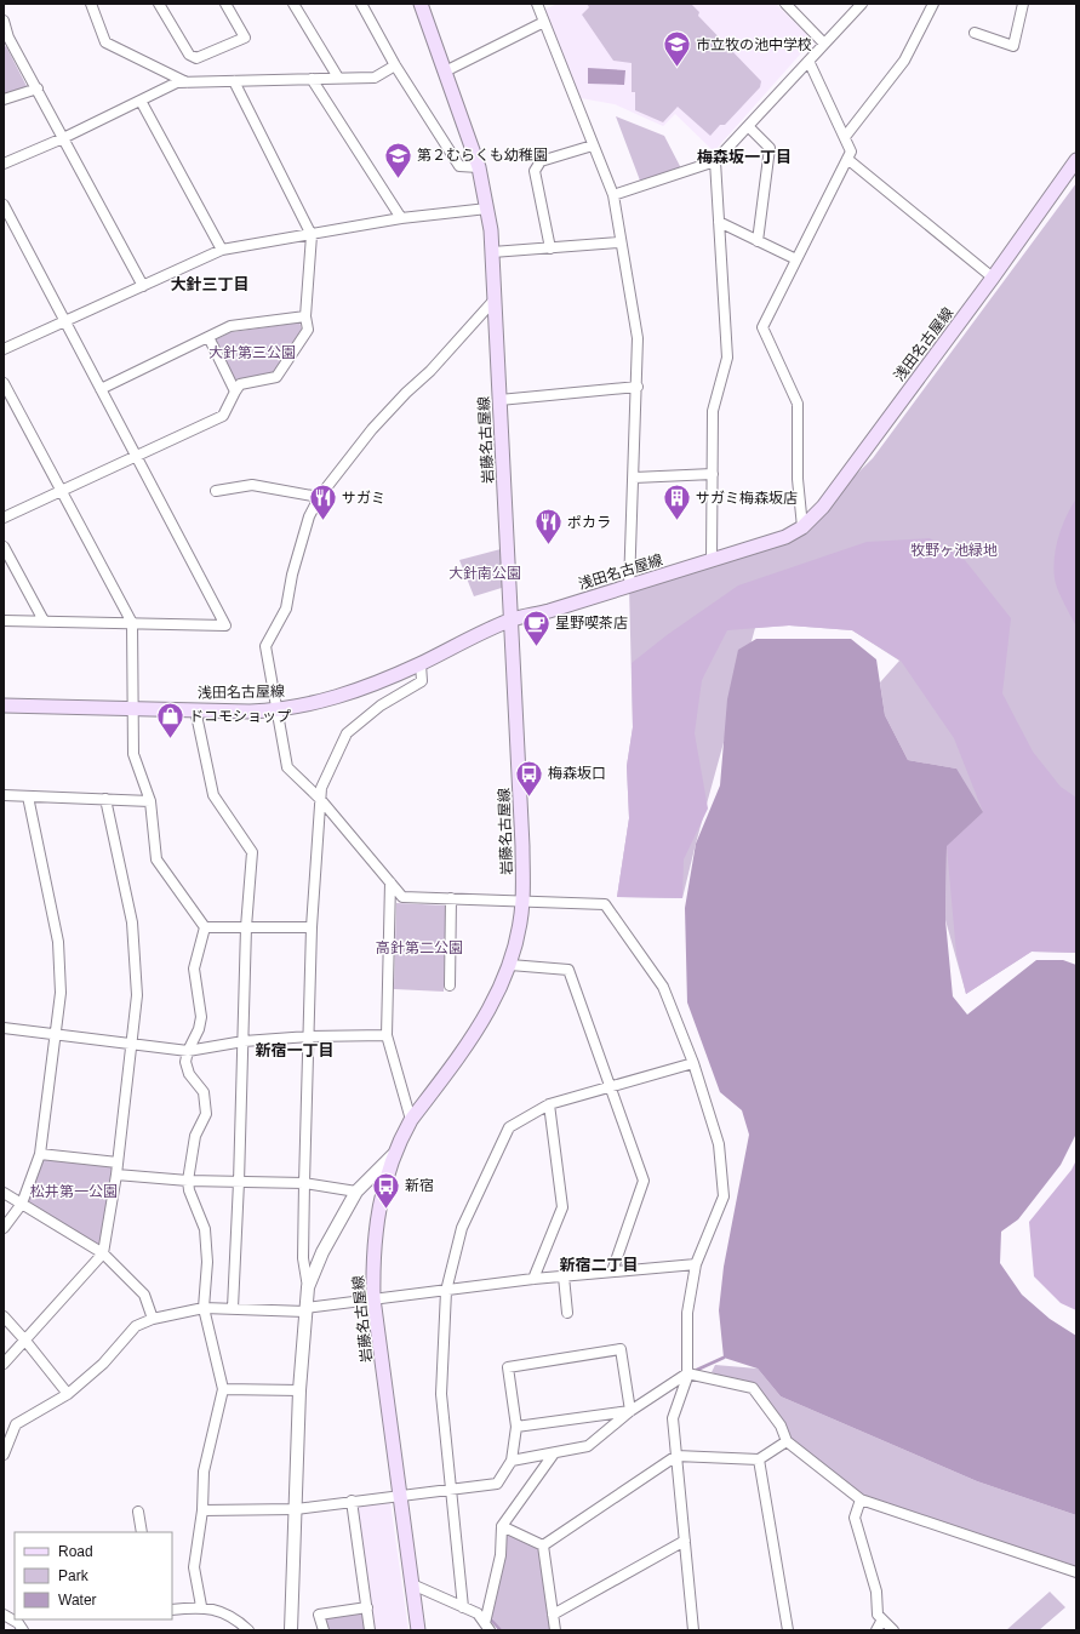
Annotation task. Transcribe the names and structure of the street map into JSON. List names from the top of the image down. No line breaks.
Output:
{"streets":{"main road":["浅田名古屋線","岩藤名古屋線"]},"crossings":[["浅田名古屋線","岩藤名古屋線"]],"districts":["梅森坂一丁目","大針三丁目","新宿一丁目","新宿二丁目"],"parks":["大針第三公園","牧野ヶ池緑地","大針南公園","高針第二公園","松井第一公園"],"places":{"school or university":["市立牧の池中学校","第２むらくも幼稚園"],"restaurant":["サガミ","ポカラ"],"building":["サガミ梅森坂店"],"cafe":["星野喫茶店"],"shop":["ドコモショップ"],"bus stop":["梅森坂口","新宿"]},"legend":["Road","Park","Water"]}
